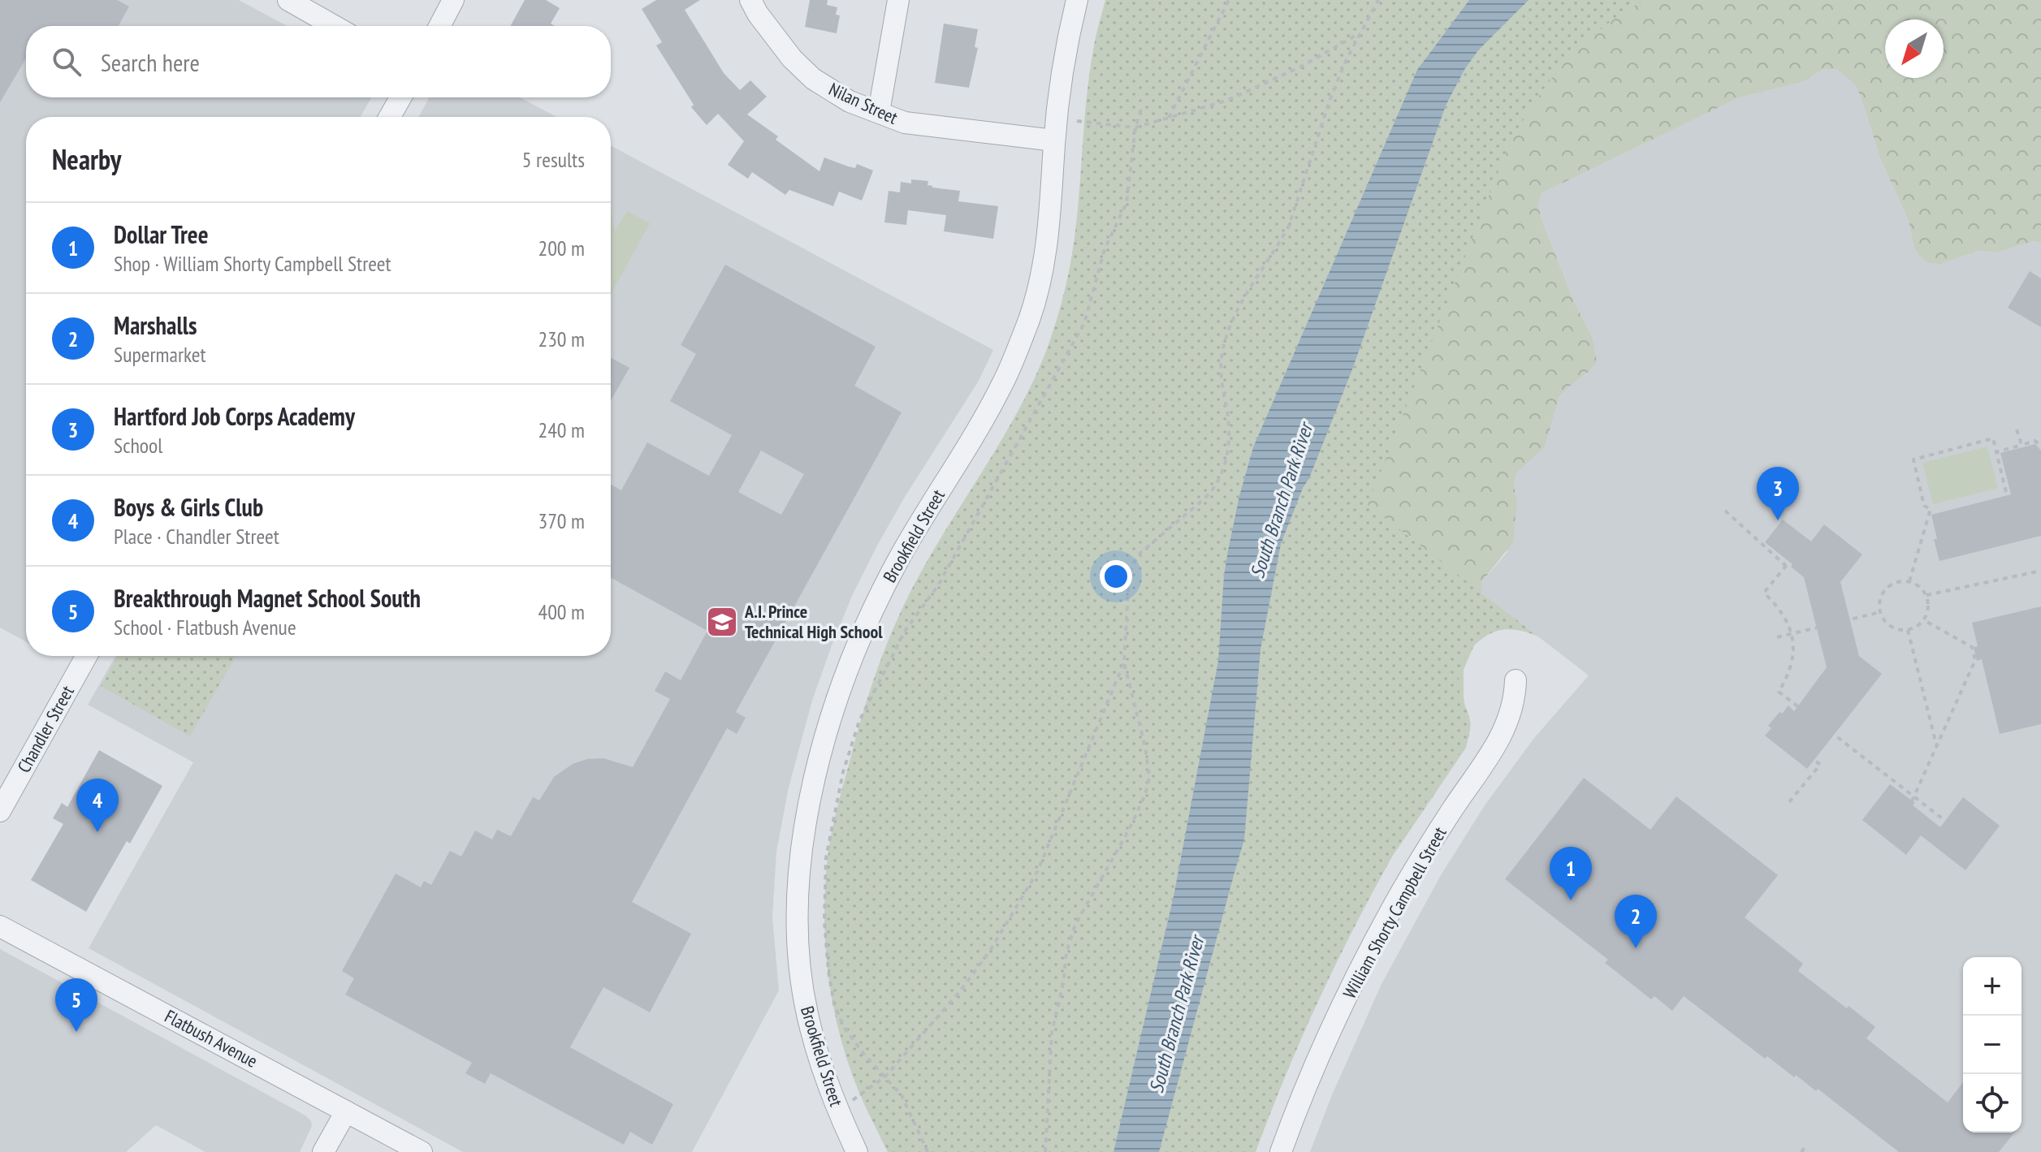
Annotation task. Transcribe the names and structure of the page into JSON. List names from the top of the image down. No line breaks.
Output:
{"streets":{"street":["Nilan Street","Brookfield Street","Chandler Street","William Shorty Campbell Street","Flatbush Avenue"]},"crossings":[["Nilan Street","Brookfield Street"]],"water":["South Branch Park River"],"places":{"school or university":["A.I. Prince Technical High School"]},"north":"bottom left","page":{"search":"Search here","heading":["Nearby","5 results"],"list":[{"mark":"1","name":"Dollar Tree","note":"Shop · William Shorty Campbell Street","value":"200 m"},{"mark":"2","name":"Marshalls","note":"Supermarket","value":"230 m"},{"mark":"3","name":"Hartford Job Corps Academy","note":"School","value":"240 m"},{"mark":"4","name":"Boys & Girls Club","note":"Place · Chandler Street","value":"370 m"},{"mark":"5","name":"Breakthrough Magnet School South","note":"School · Flatbush Avenue","value":"400 m"}],"pins":["3","4","1","2","5"],"map_buttons":["+","−"]}}
